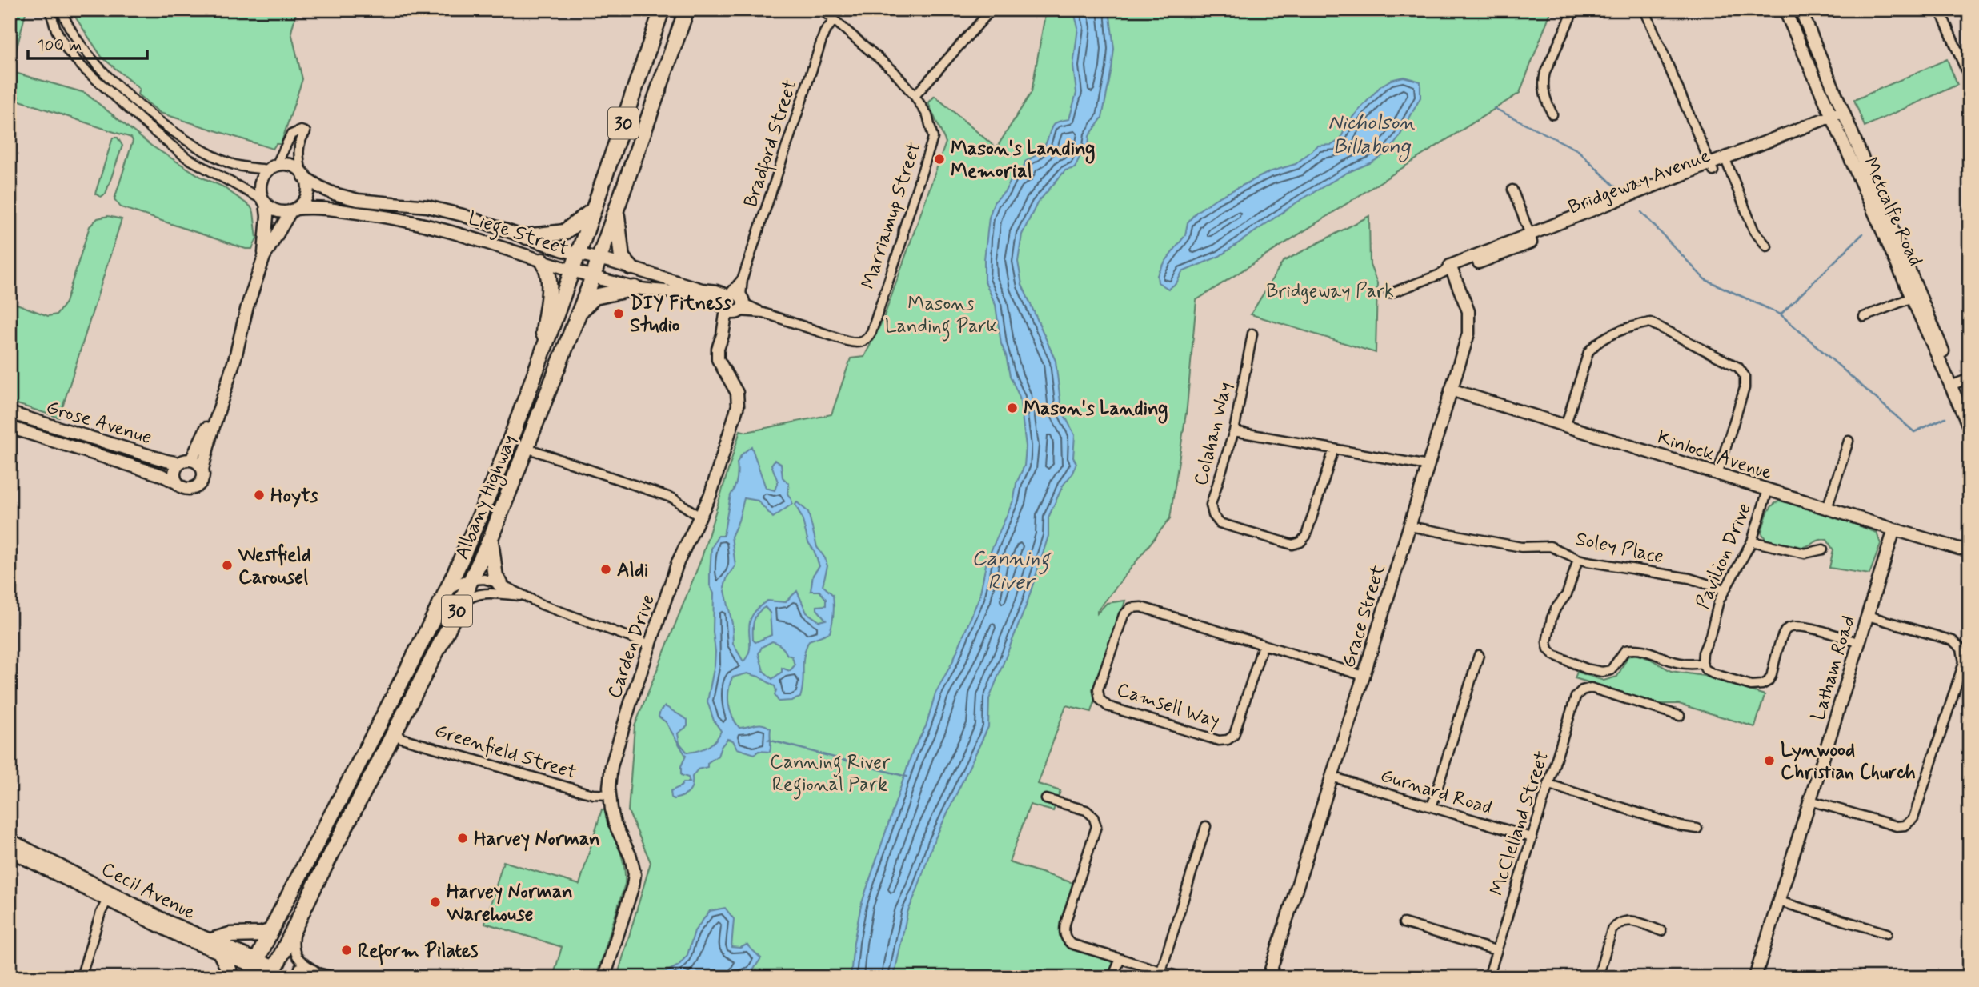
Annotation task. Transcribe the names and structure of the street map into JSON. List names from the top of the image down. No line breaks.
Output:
{"streets":{"highway":["30","Albany Highway"],"street":["Bradford Street","Bridgeway Avenue","Metcalfe Road","Marriamup Street","Liege Street","Grose Avenue","Colahan Way","Kinlock Avenue","Soley Place","Pavilion Drive","Grace Street","Carden Drive","Latham Road","Camsell Way","Greenfield Street","Gurnard Road","McClelland Street","Cecil Avenue"]},"crossings":[["Bradford Street","Marriamup Street"],["Bradford Street","Liege Street"],["Bradford Street","Carden Drive"],["Bridgeway Avenue","Metcalfe Road"],["Bridgeway Avenue","Grace Street"],["Marriamup Street","Liege Street"],["Liege Street","Albany Highway"],["Liege Street","Carden Drive"],["Kinlock Avenue","Pavilion Drive"],["Kinlock Avenue","Grace Street"],["Kinlock Avenue","Latham Road"],["Albany Highway","Greenfield Street"],["Albany Highway","Cecil Avenue"],["Soley Place","Pavilion Drive"],["Soley Place","Grace Street"],["Grace Street","Camsell Way"],["Grace Street","Gurnard Road"],["Carden Drive","Greenfield Street"],["Gurnard Road","McClelland Street"]],"water":["Nicholson Billabong","Canning River"],"parks":["Bridgeway Park","Masons Landing Park","Canning River Regional Park"],"places":["Mason's Landing Memorial","DIY Fitness Studio","Mason's Landing","Hoyts","Westfield Carousel","Aldi","Lynwood Christian Church","Harvey Norman","Harvey Norman Warehouse","Reform Pilates"],"scale_bar":"100 m"}
